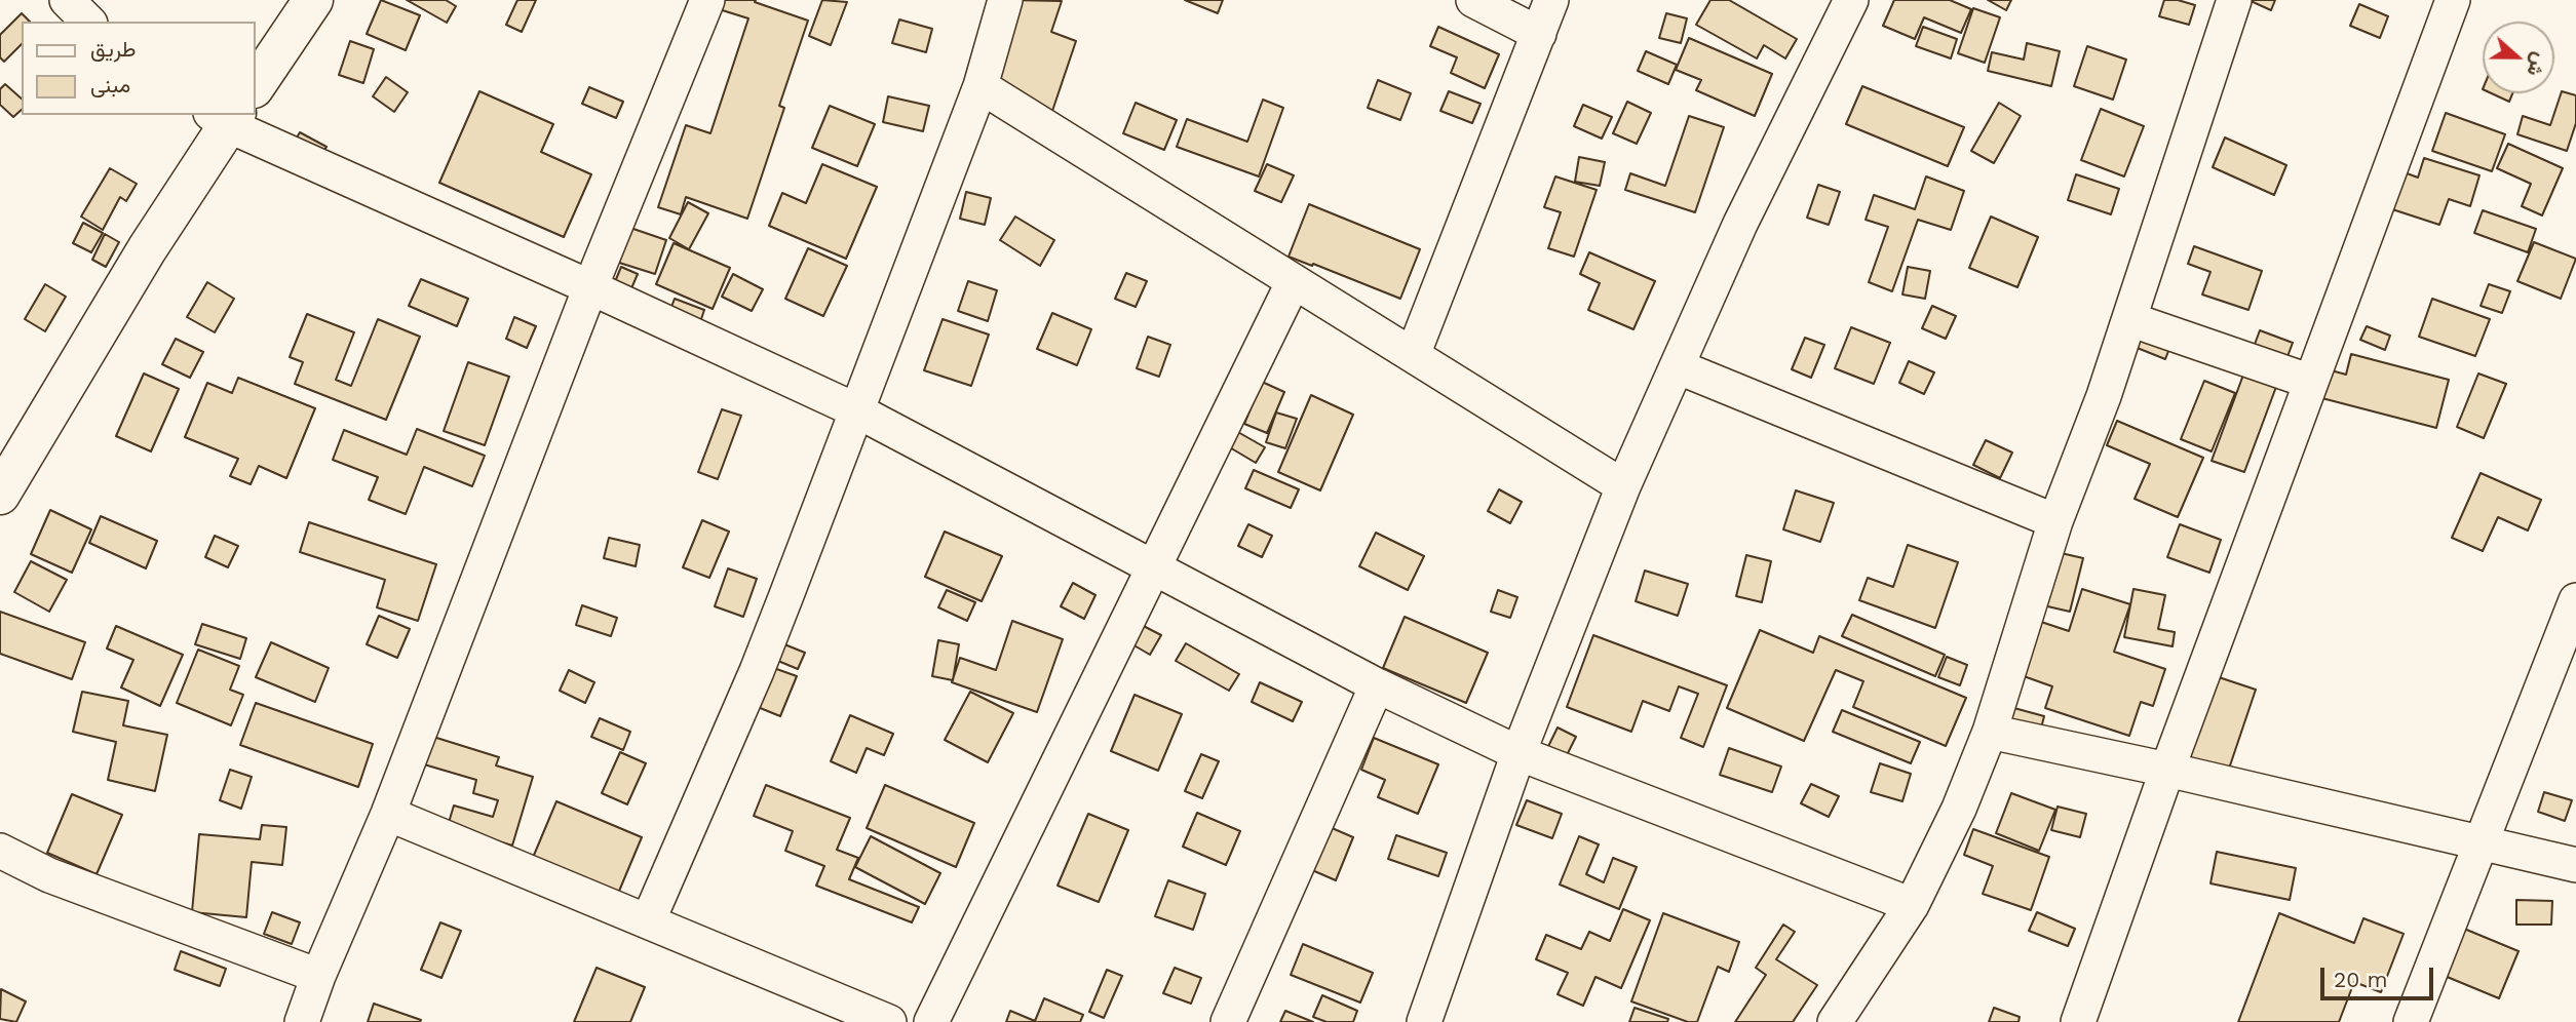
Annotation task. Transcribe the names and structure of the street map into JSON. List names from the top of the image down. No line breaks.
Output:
{"legend":["طريق","مبنى"],"scale_bar":"20 m","north":"right"}
